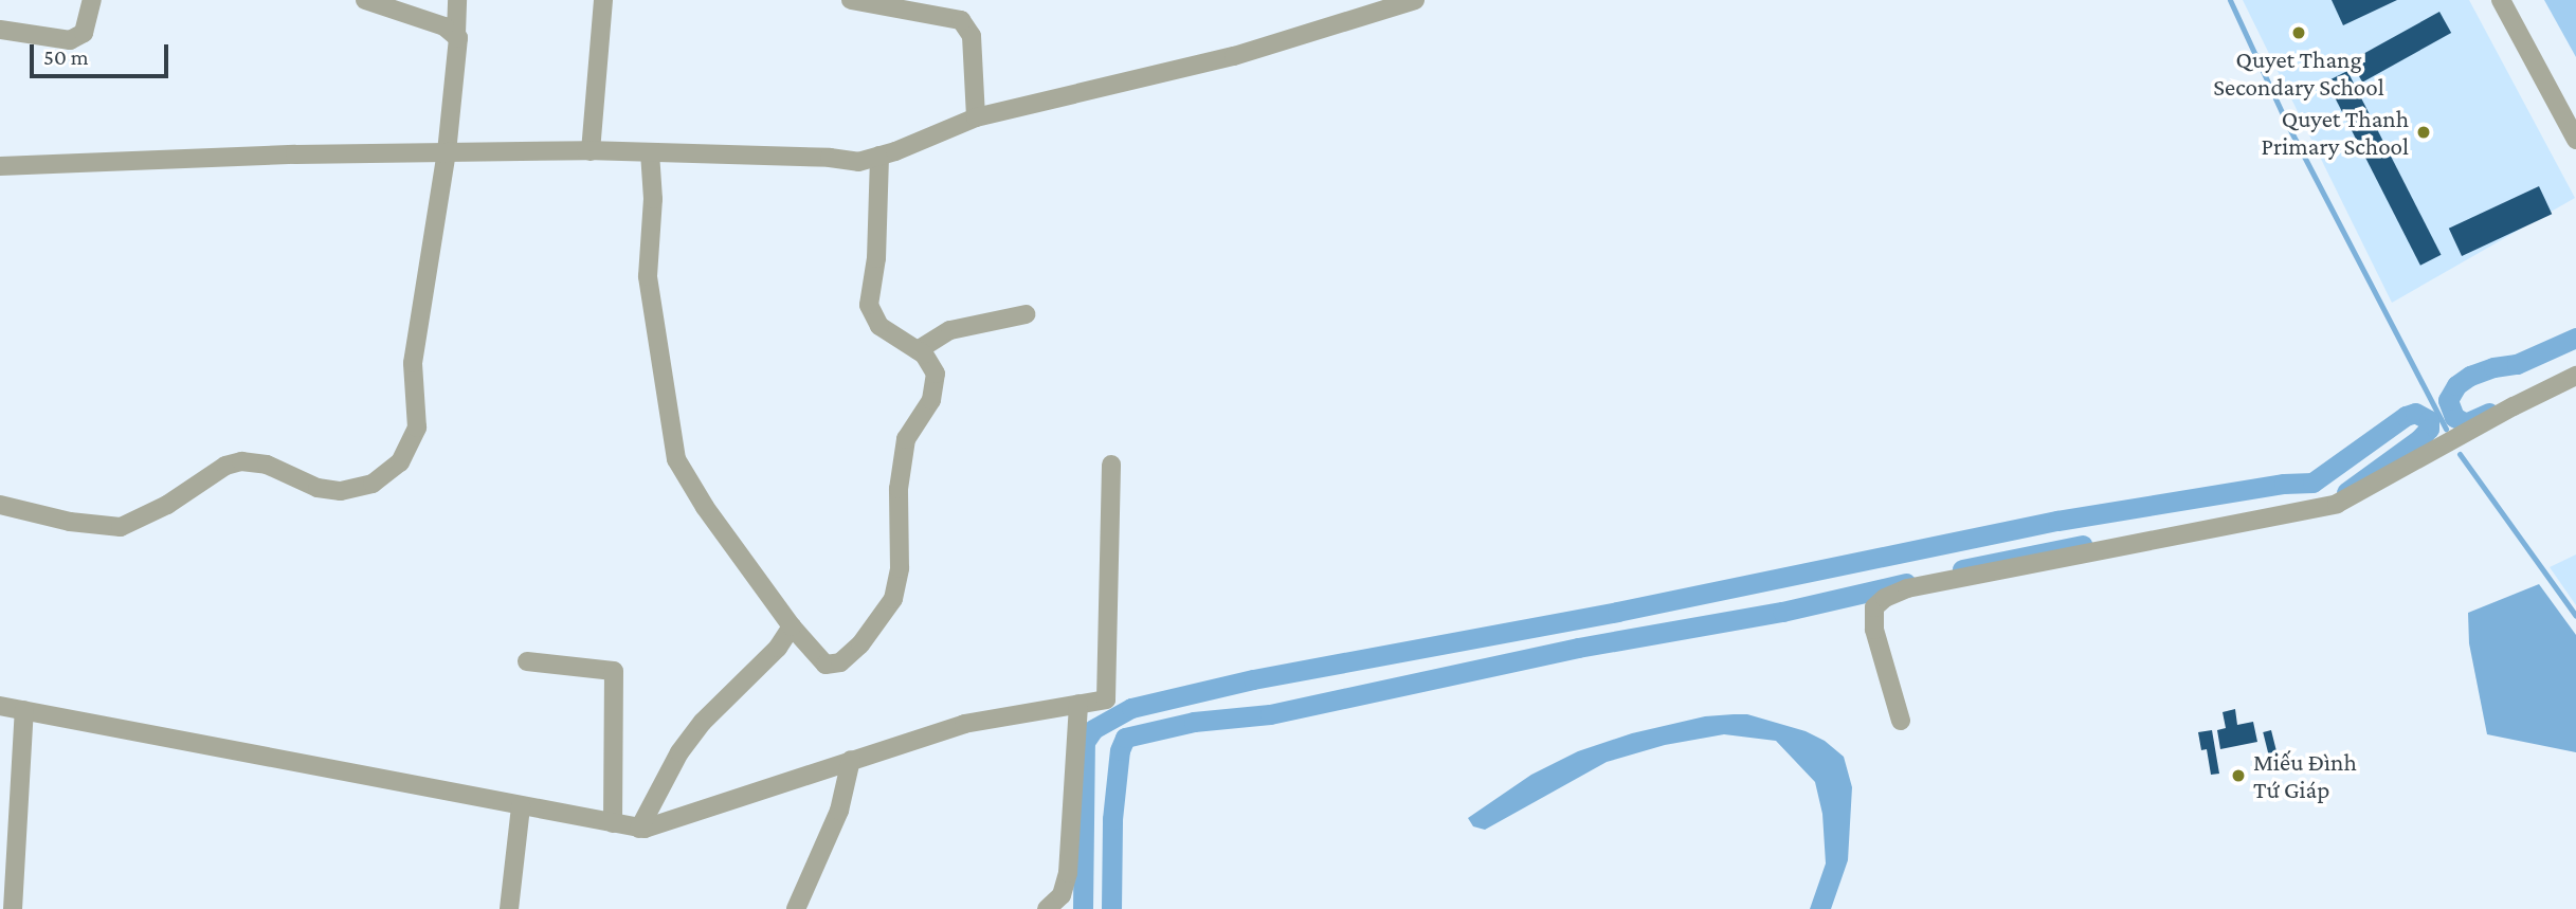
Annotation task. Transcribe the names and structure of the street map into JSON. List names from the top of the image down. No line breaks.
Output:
{"places":["Quyet Thang Secondary School","Quyet Thanh Primary School","Miếu Đình Tứ Giáp"],"scale_bar":"50 m"}
